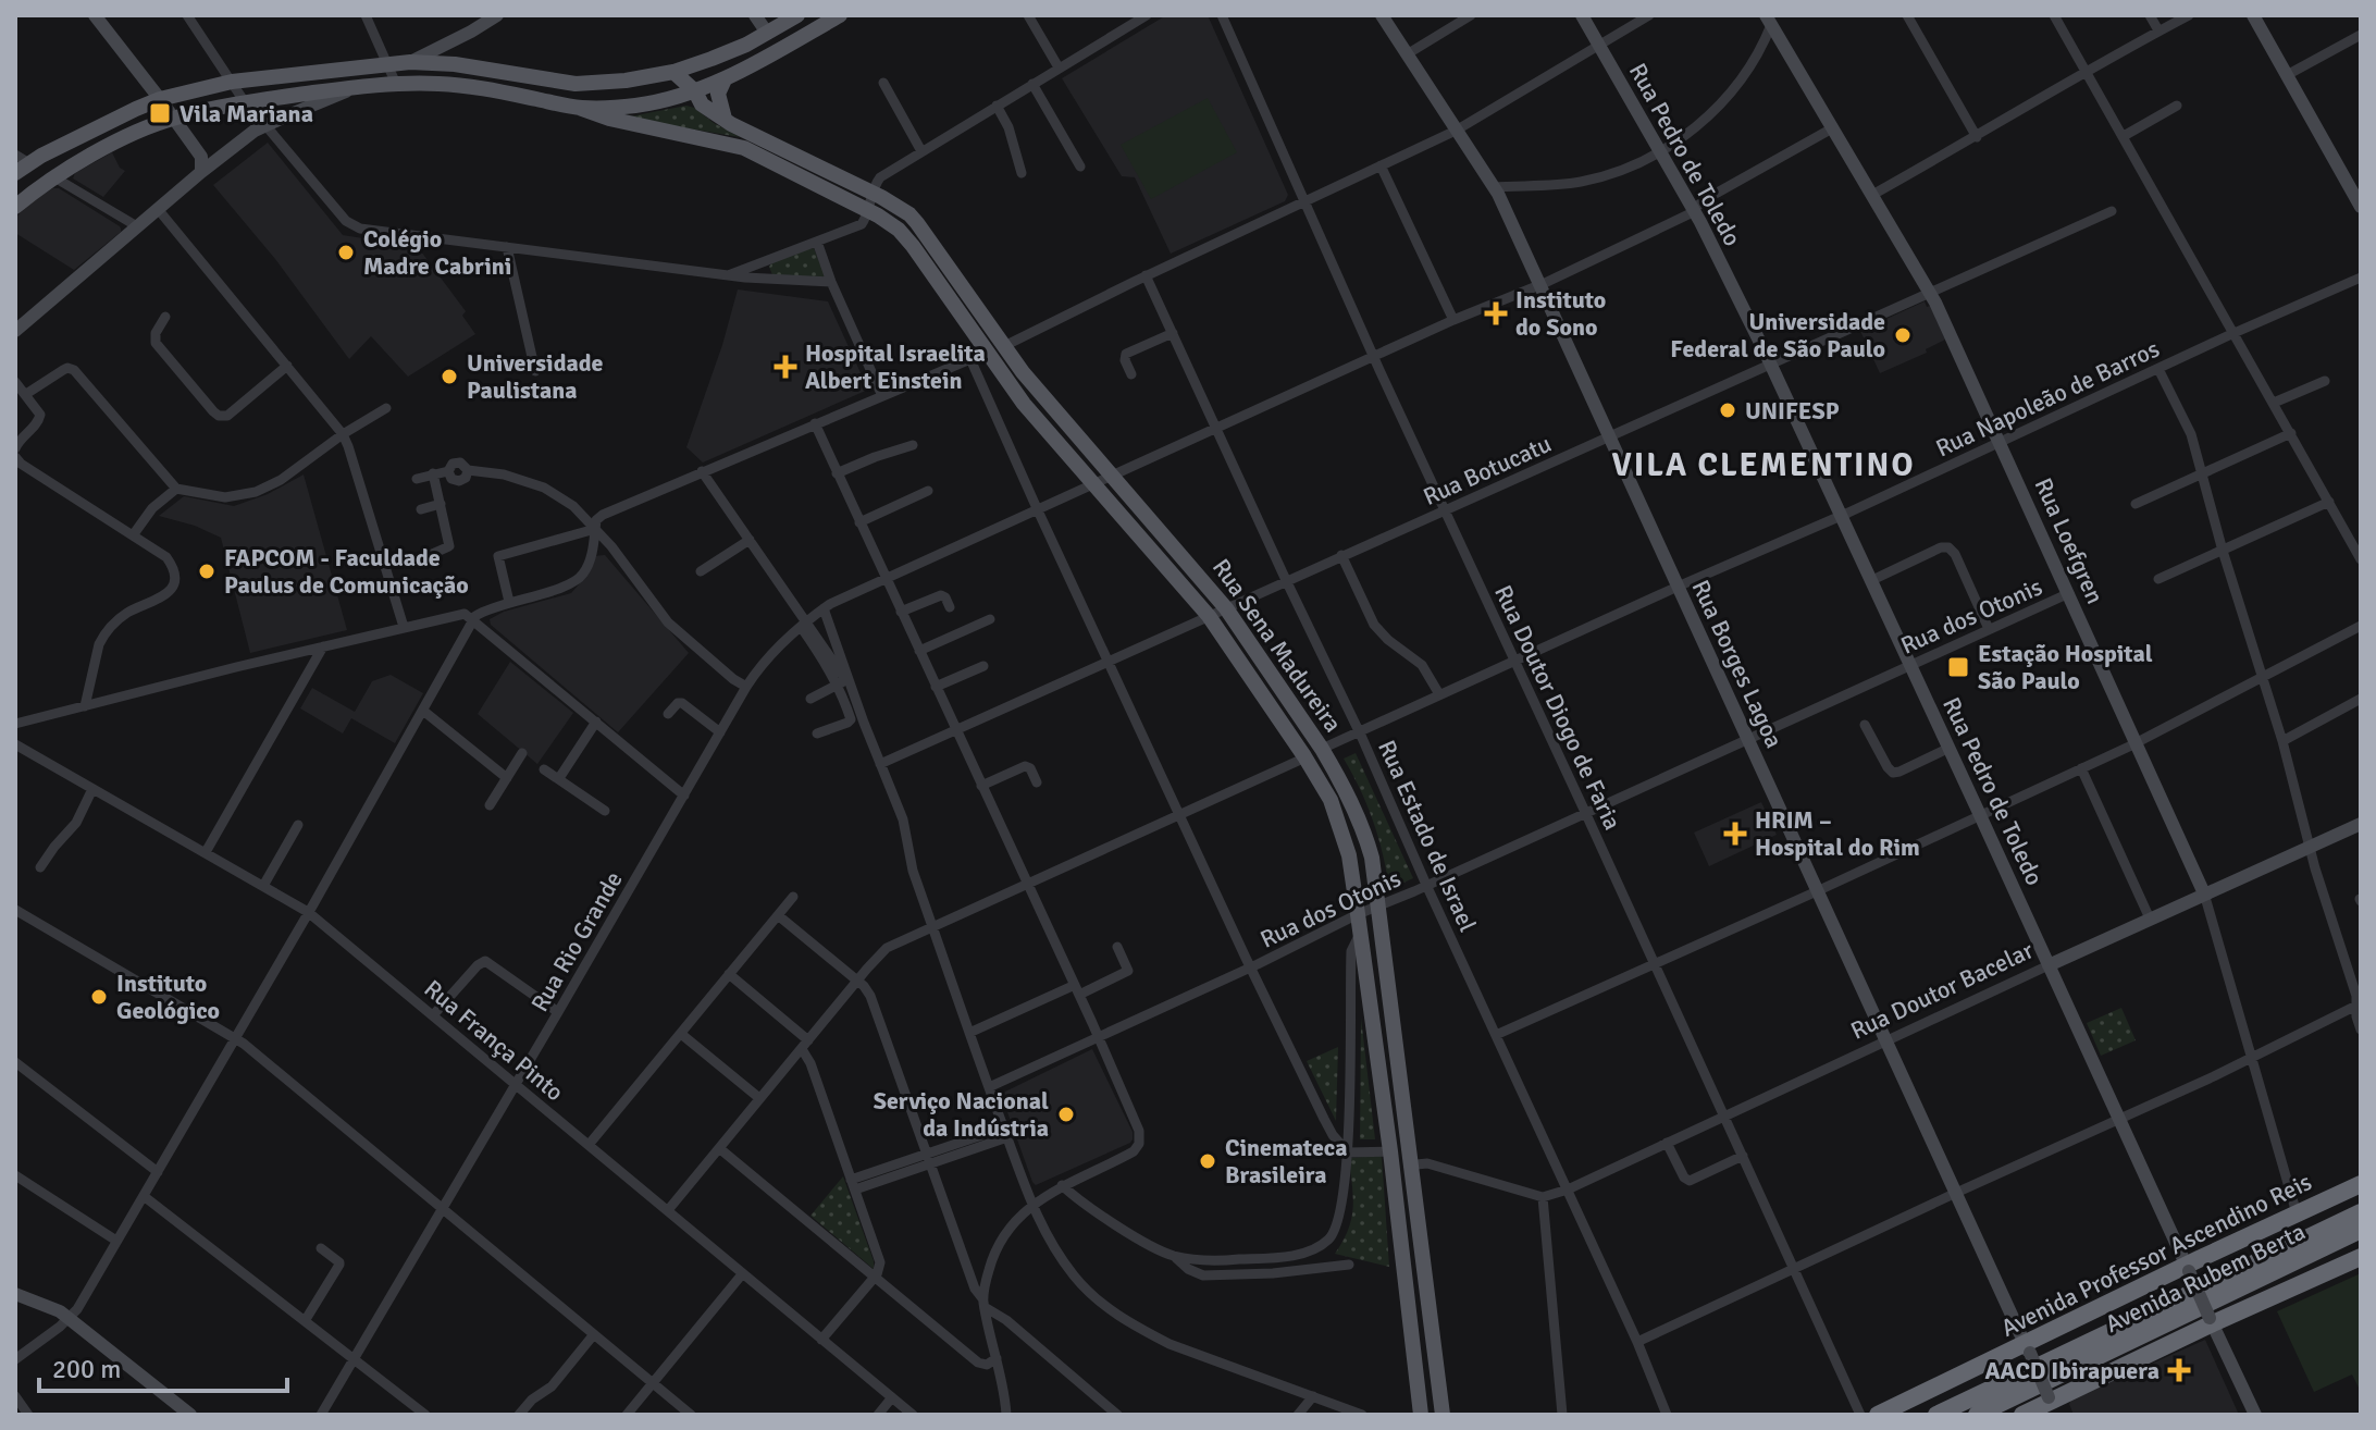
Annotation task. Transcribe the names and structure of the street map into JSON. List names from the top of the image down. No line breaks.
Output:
{"streets":{"highway":["Avenida Professor Ascendino Reis","Avenida Rubem Berta"],"main road":["Rua Sena Madureira"],"street":["Rua Pedro de Toledo","Rua Napoleão de Barros","Rua Botucatu","Rua Loefgren","Rua dos Otonis","Rua Borges Lagoa","Rua Doutor Diogo de Faria","Rua Estado de Israel","Rua Rio Grande","Rua Doutor Bacelar","Rua França Pinto"]},"crossings":[["Rua Pedro de Toledo","Rua Napoleão de Barros"],["Rua Pedro de Toledo","Rua Botucatu"],["Rua Pedro de Toledo","Rua dos Otonis"],["Rua Pedro de Toledo","Rua Rio Grande"],["Rua Pedro de Toledo","Rua Doutor Bacelar"],["Rua Pedro de Toledo","Avenida Professor Ascendino Reis"],["Rua Napoleão de Barros","Rua Loefgren"],["Rua Napoleão de Barros","Rua Sena Madureira"],["Rua Napoleão de Barros","Rua Borges Lagoa"],["Rua Napoleão de Barros","Rua Doutor Diogo de Faria"],["Rua Napoleão de Barros","Rua Estado de Israel"],["Rua Botucatu","Rua Loefgren"],["Rua Botucatu","Rua Sena Madureira"],["Rua Botucatu","Rua Borges Lagoa"],["Rua Botucatu","Rua Doutor Diogo de Faria"],["Rua Botucatu","Rua Estado de Israel"],["Rua Loefgren","Rua dos Otonis"],["Rua Loefgren","Rua Rio Grande"],["Rua Loefgren","Rua Doutor Bacelar"],["Rua Loefgren","Avenida Professor Ascendino Reis"],["Rua dos Otonis","Rua Sena Madureira"],["Rua dos Otonis","Rua Borges Lagoa"],["Rua dos Otonis","Rua Doutor Diogo de Faria"],["Rua dos Otonis","Rua Estado de Israel"],["Rua Sena Madureira","Rua Rio Grande"],["Rua Borges Lagoa","Rua Rio Grande"],["Rua Borges Lagoa","Rua Doutor Bacelar"],["Rua Borges Lagoa","Avenida Professor Ascendino Reis"],["Rua Doutor Diogo de Faria","Rua Rio Grande"],["Rua Doutor Diogo de Faria","Rua Doutor Bacelar"],["Rua Estado de Israel","Rua Rio Grande"],["Rua Estado de Israel","Rua Doutor Bacelar"],["Rua Rio Grande","Rua França Pinto"]],"districts":["VILA CLEMENTINO"],"places":{"transit":["Vila Mariana","Estação Hospital São Paulo"],"other":["Colégio Madre Cabrini","Universidade Federal de São Paulo","Universidade Paulistana","UNIFESP","FAPCOM - Faculdade Paulus de Comunicação","Instituto Geológico","Serviço Nacional da Indústria","Cinemateca Brasileira"],"health":["Instituto do Sono","Hospital Israelita Albert Einstein","HRIM – Hospital do Rim","AACD Ibirapuera"]},"scale_bar":"200 m"}
